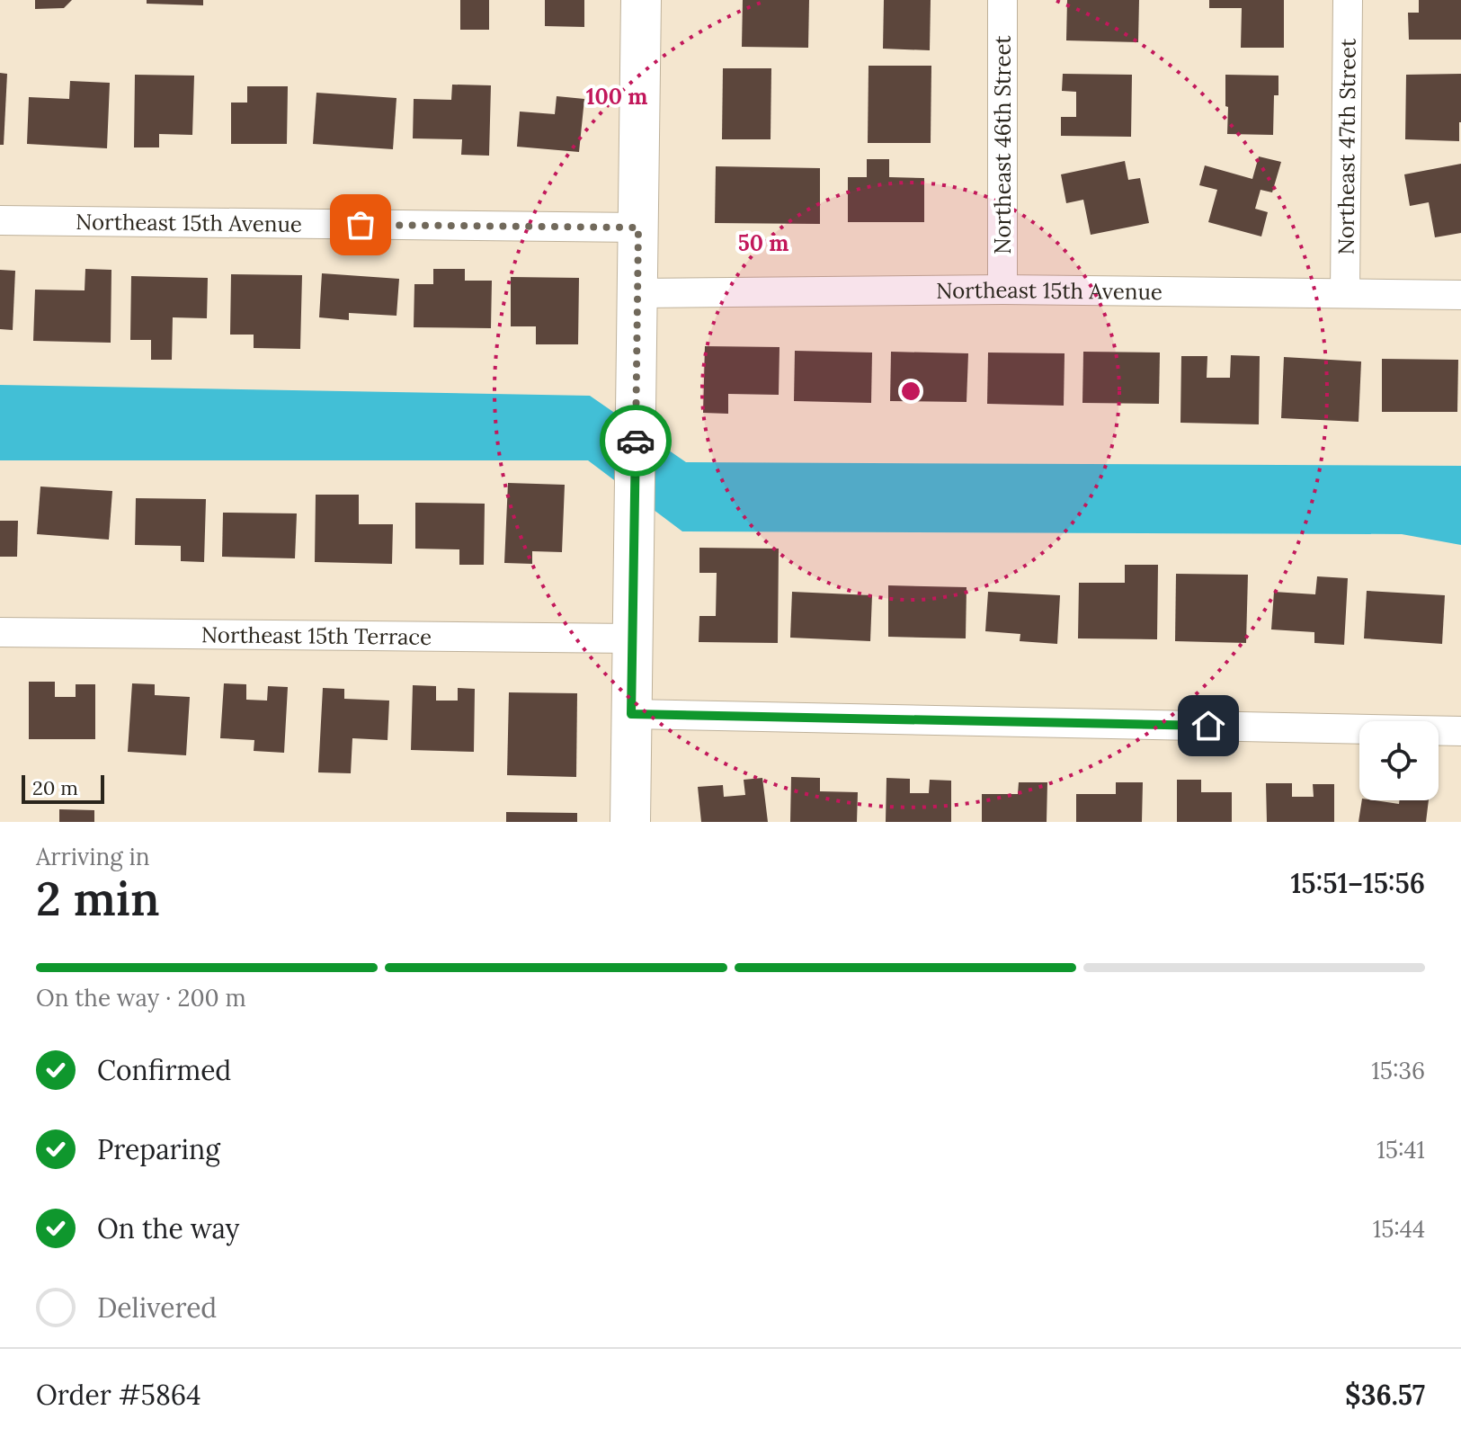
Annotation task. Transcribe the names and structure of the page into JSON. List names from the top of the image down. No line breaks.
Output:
{"streets":{"street":["Northeast 46th Street","Northeast 47th Street","Northeast 15th Avenue","Northeast 15th Terrace"]},"crossings":[["Northeast 46th Street","Northeast 15th Avenue"],["Northeast 47th Street","Northeast 15th Avenue"]],"scale_bar":"20 m","page":{"scale":"20 m","heading":["2 min","Arriving in","15:51–15:56"],"panel":["Order #5864","$36.57"],"bar":"On the way · 200 m","list":[["Confirmed","15:36"],["Preparing","15:41"],["On the way","15:44"],"Delivered"]},"rings":["100 m","50 m"]}
